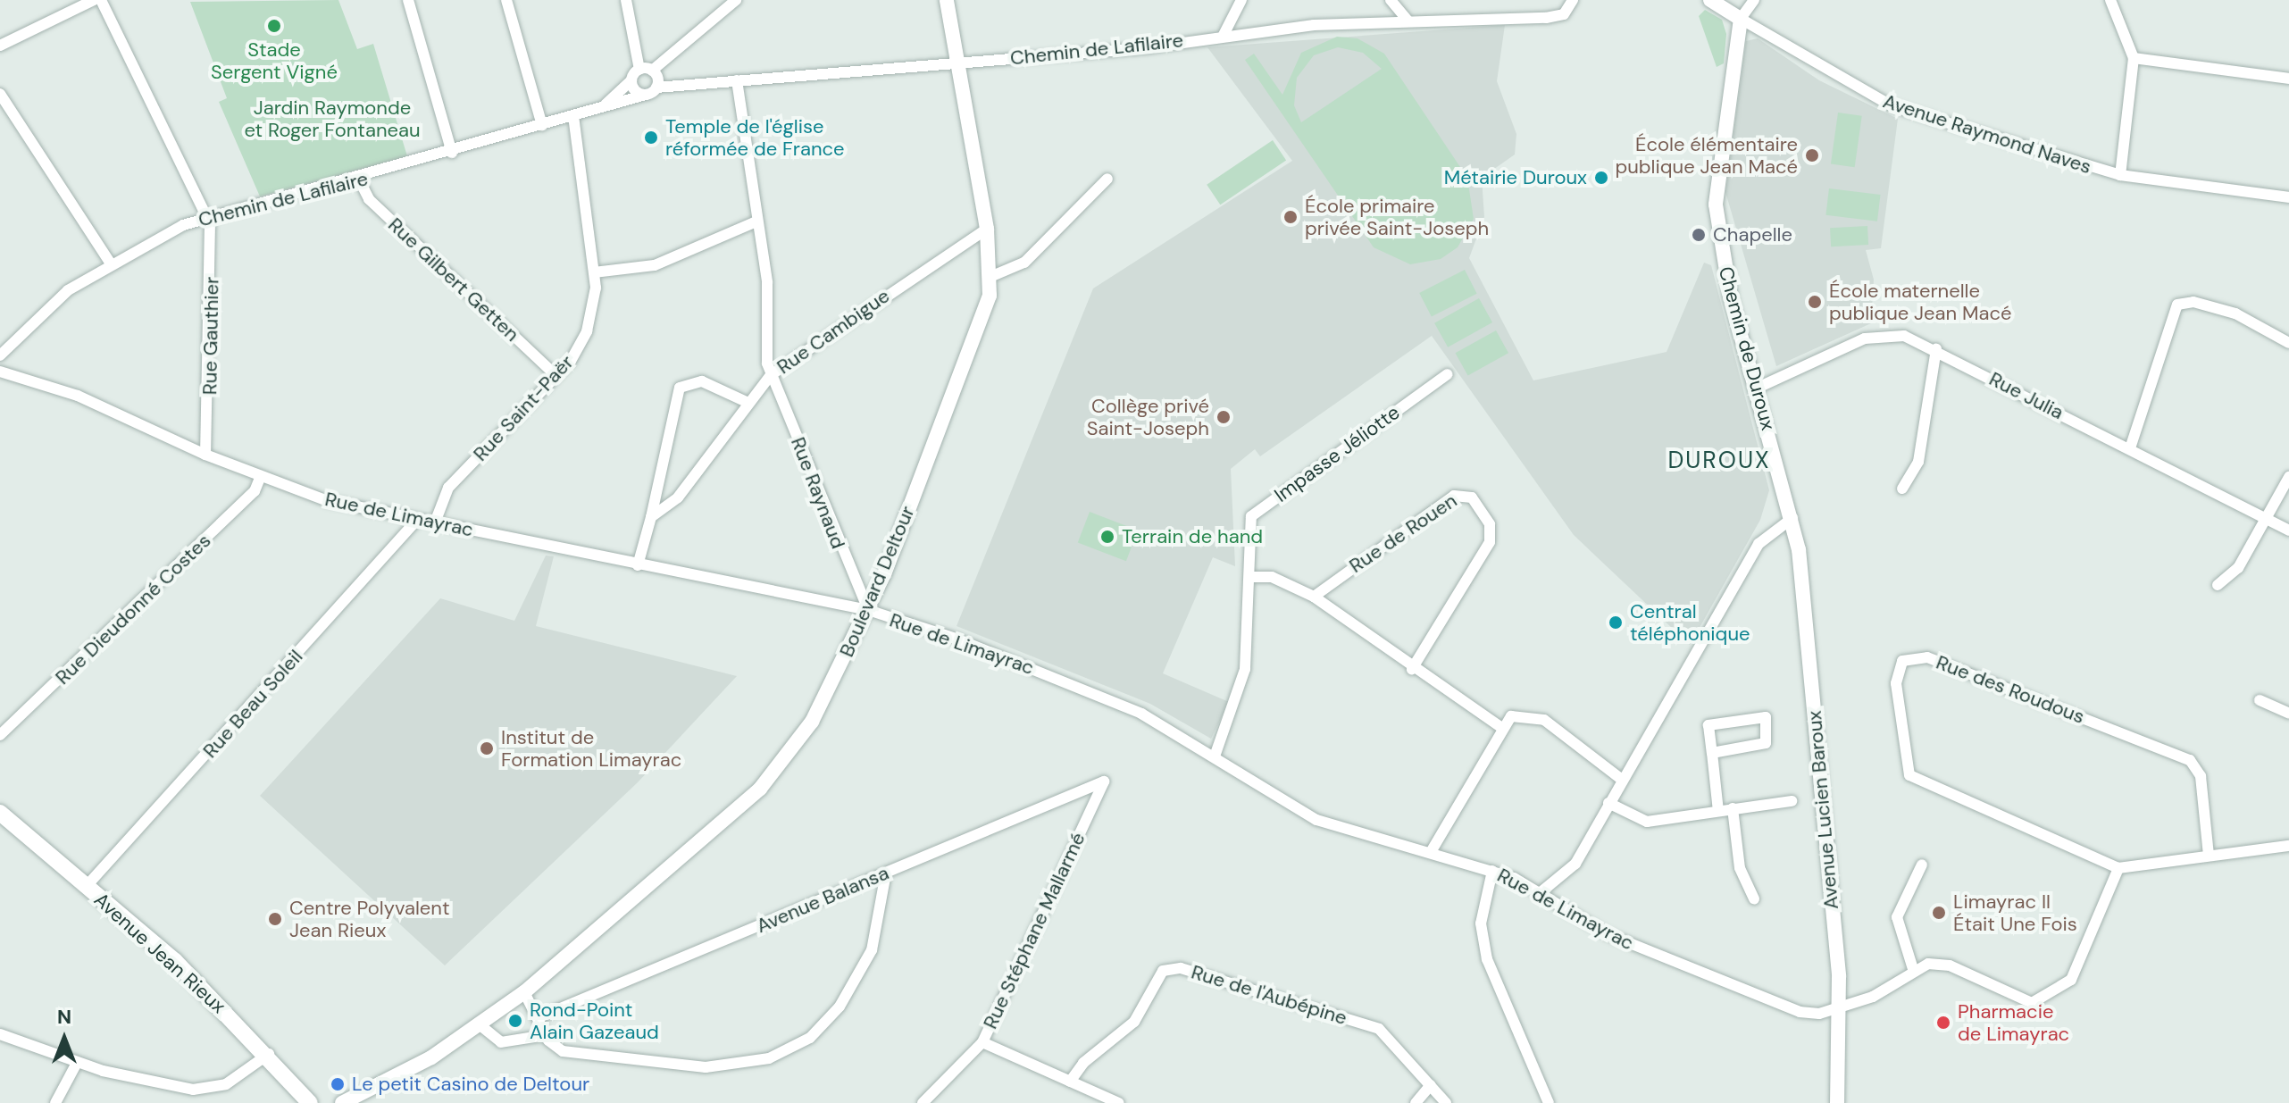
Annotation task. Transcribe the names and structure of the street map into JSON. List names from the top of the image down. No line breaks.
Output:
{"streets":{"main road":["Avenue Jean Rieux"],"street":["Chemin de Lafilaire","Avenue Raymond Naves","Rue Gilbert Getten","Rue Cambigue","Rue Gauthier","Chemin de Duroux","Rue Julia","Rue Saint-Paër","Impasse Jéliotte","Rue Raynaud","Rue de Limayrac","Rue de Rouen","Boulevard Deltour","Rue Dieudonné Costes","Rue des Roudous","Rue Beau Soleil","Avenue Lucien Baroux","Avenue Balansa","Rue Stéphane Mallarmé","Rue de l'Aubépine"]},"crossings":[["Chemin de Lafilaire","Rue Gilbert Getten"],["Chemin de Lafilaire","Rue Gauthier"],["Chemin de Lafilaire","Rue Saint-Paër"],["Chemin de Lafilaire","Rue Raynaud"],["Chemin de Lafilaire","Boulevard Deltour"],["Avenue Raymond Naves","Chemin de Duroux"],["Rue Gilbert Getten","Rue Saint-Paër"],["Rue Cambigue","Rue Raynaud"],["Rue Cambigue","Boulevard Deltour"],["Rue Gauthier","Rue de Limayrac"],["Chemin de Duroux","Rue Julia"],["Chemin de Duroux","Avenue Lucien Baroux"],["Rue Saint-Paër","Rue de Limayrac"],["Impasse Jéliotte","Rue de Limayrac"],["Rue Raynaud","Rue de Limayrac"],["Rue Raynaud","Boulevard Deltour"],["Rue de Limayrac","Boulevard Deltour"],["Rue de Limayrac","Rue Dieudonné Costes"],["Rue de Limayrac","Rue Beau Soleil"],["Rue de Limayrac","Avenue Lucien Baroux"],["Rue Beau Soleil","Avenue Jean Rieux"],["Avenue Balansa","Rue Stéphane Mallarmé"]],"districts":["DUROUX"],"parks":["Jardin Raymonde et Roger Fontaneau"],"places":["Stade Sergent Vigné","Temple de l'église réformée de France","École élémentaire publique Jean Macé","Métairie Duroux","École primaire privée Saint-Joseph","Chapelle","École maternelle publique Jean Macé","Collège privé Saint-Joseph","Terrain de hand","Central téléphonique","Institut de Formation Limayrac","Limayrac Il Était Une Fois","Centre Polyvalent Jean Rieux","Rond-Point Alain Gazeaud","Pharmacie de Limayrac","Le petit Casino de Deltour"],"north":"top"}
